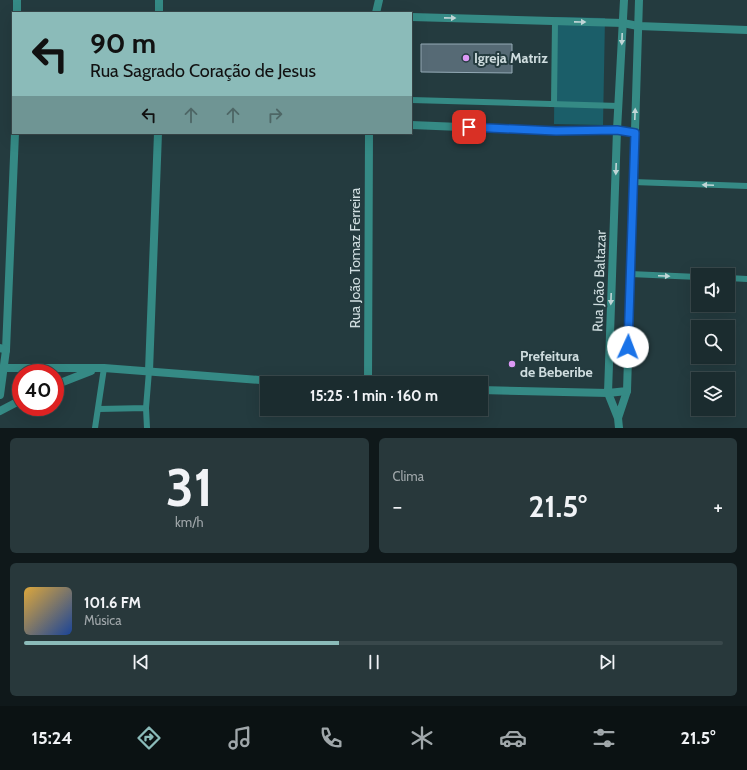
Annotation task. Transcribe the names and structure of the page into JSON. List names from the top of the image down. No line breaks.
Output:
{"streets":{"street":["Rua João Tomaz Ferreira","Rua João Baltazar"]},"places":["Igreja Matriz","Prefeitura de Beberibe"],"page":{"turn":["90 m","Rua Sagrado Coração de Jesus"],"limit":"40","trip":"15:25 · 1 min · 160 m","tile":[["31","km/h"],"Clima"],"heat":["−","21.5°","+"],"song":["101.6 FM","Música"],"tabs":["15:24","21.5°"]}}
